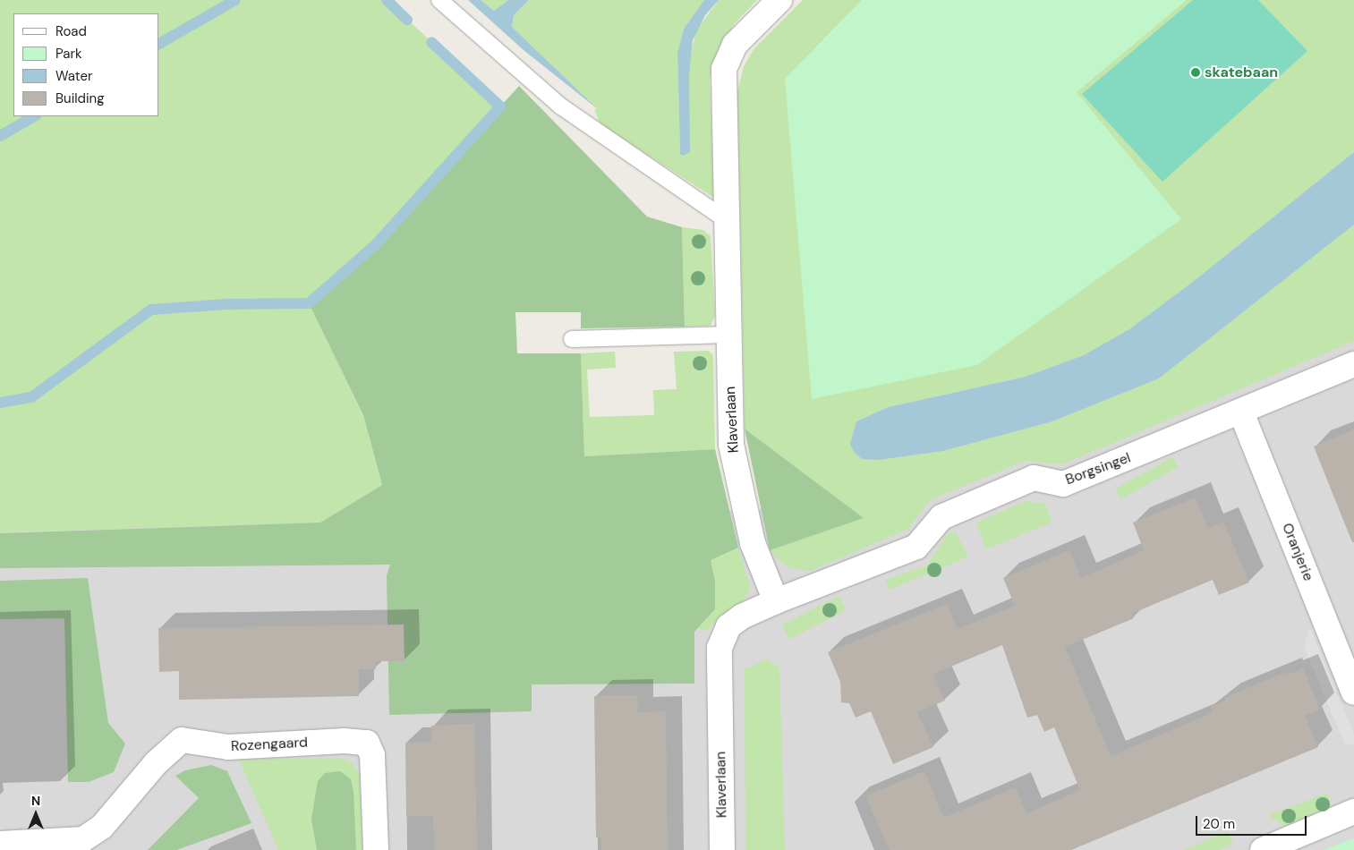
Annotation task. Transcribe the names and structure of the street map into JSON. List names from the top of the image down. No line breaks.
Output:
{"streets":{"street":["Klaverlaan","Borgsingel","Oranjerie","Rozengaard"]},"crossings":[["Klaverlaan","Borgsingel"],["Borgsingel","Oranjerie"]],"places":["skatebaan"],"legend":["Road","Park","Water","Building"],"scale_bar":"20 m","north":"top"}
